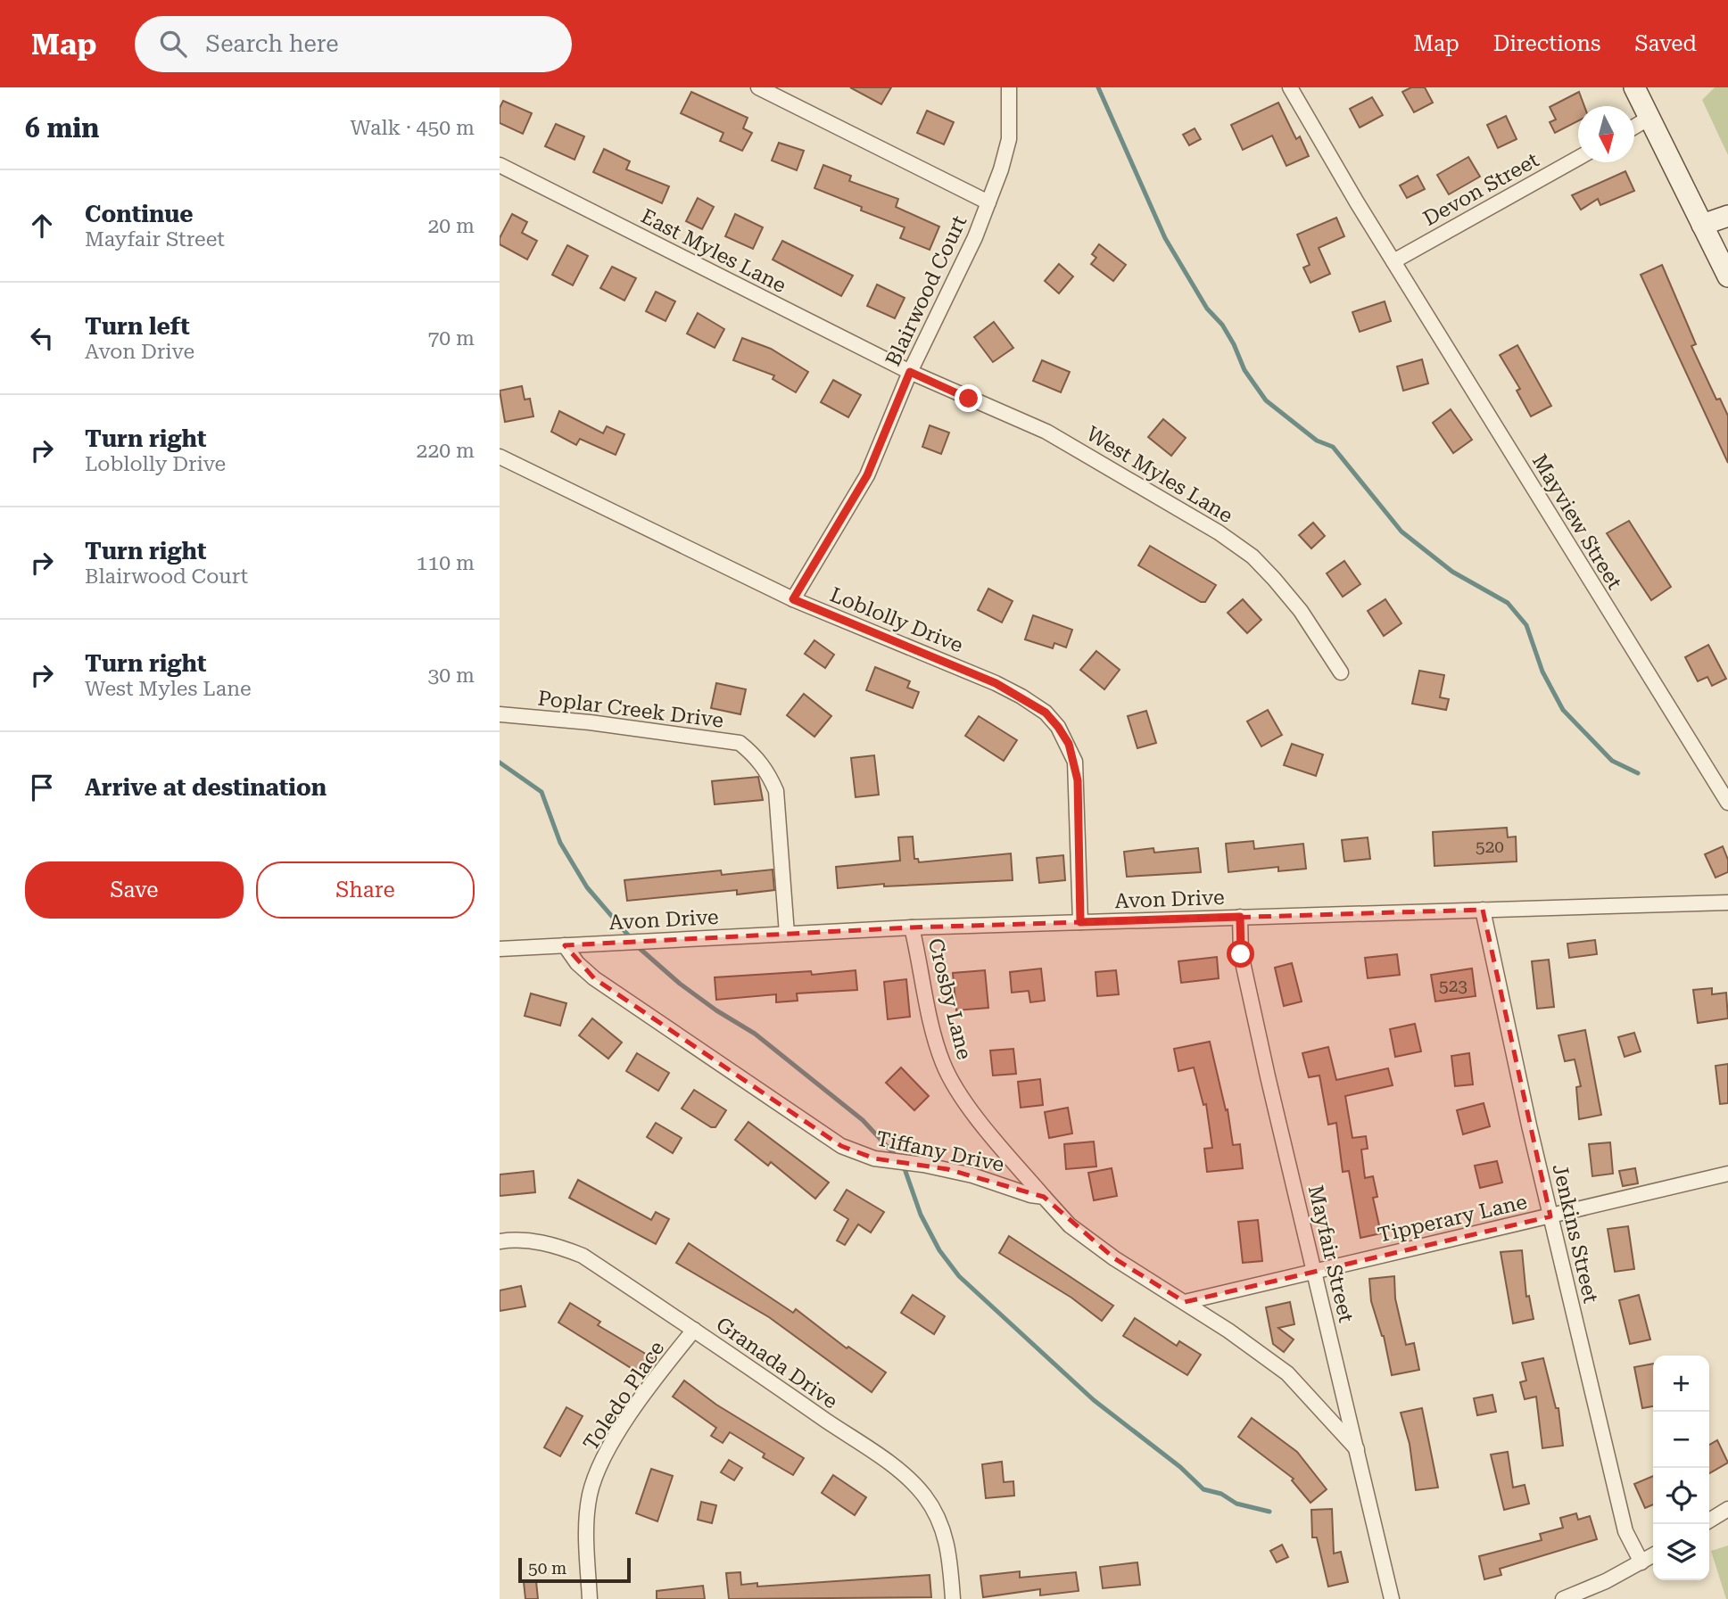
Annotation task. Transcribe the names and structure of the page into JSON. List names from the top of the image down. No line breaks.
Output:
{"streets":{"street":["Devon Street","East Myles Lane","Blairwood Court","West Myles Lane","Mayview Street","Loblolly Drive","Poplar Creek Drive","Avon Drive","Crosby Lane","Tiffany Drive","Tipperary Lane","Jenkins Street","Mayfair Street","Granada Drive","Toledo Place"]},"crossings":[["Devon Street","Mayview Street"],["East Myles Lane","Blairwood Court"],["East Myles Lane","West Myles Lane"],["Blairwood Court","West Myles Lane"],["Blairwood Court","Loblolly Drive"],["Loblolly Drive","Avon Drive"],["Poplar Creek Drive","Avon Drive"],["Avon Drive","Crosby Lane"],["Avon Drive","Tiffany Drive"],["Avon Drive","Jenkins Street"],["Avon Drive","Mayfair Street"],["Crosby Lane","Tiffany Drive"],["Tipperary Lane","Jenkins Street"],["Tipperary Lane","Mayfair Street"],["Granada Drive","Toledo Place"]],"house_numbers":["520","523"],"scale_bar":"50 m","north":"bottom","page":{"header":"Map","search":"Search here","nav":["Map","Directions","Saved"],"heading":["6 min","Walk · 450 m"],"list":[["Continue","Mayfair Street","20 m"],["Turn left","Avon Drive","70 m"],["Turn right","Loblolly Drive","220 m"],["Turn right","Blairwood Court","110 m"],["Turn right","West Myles Lane","30 m"],"Arrive at destination"],"buttons":["Save","Share"],"map_buttons":["+","−"],"scale":"50 m"}}
